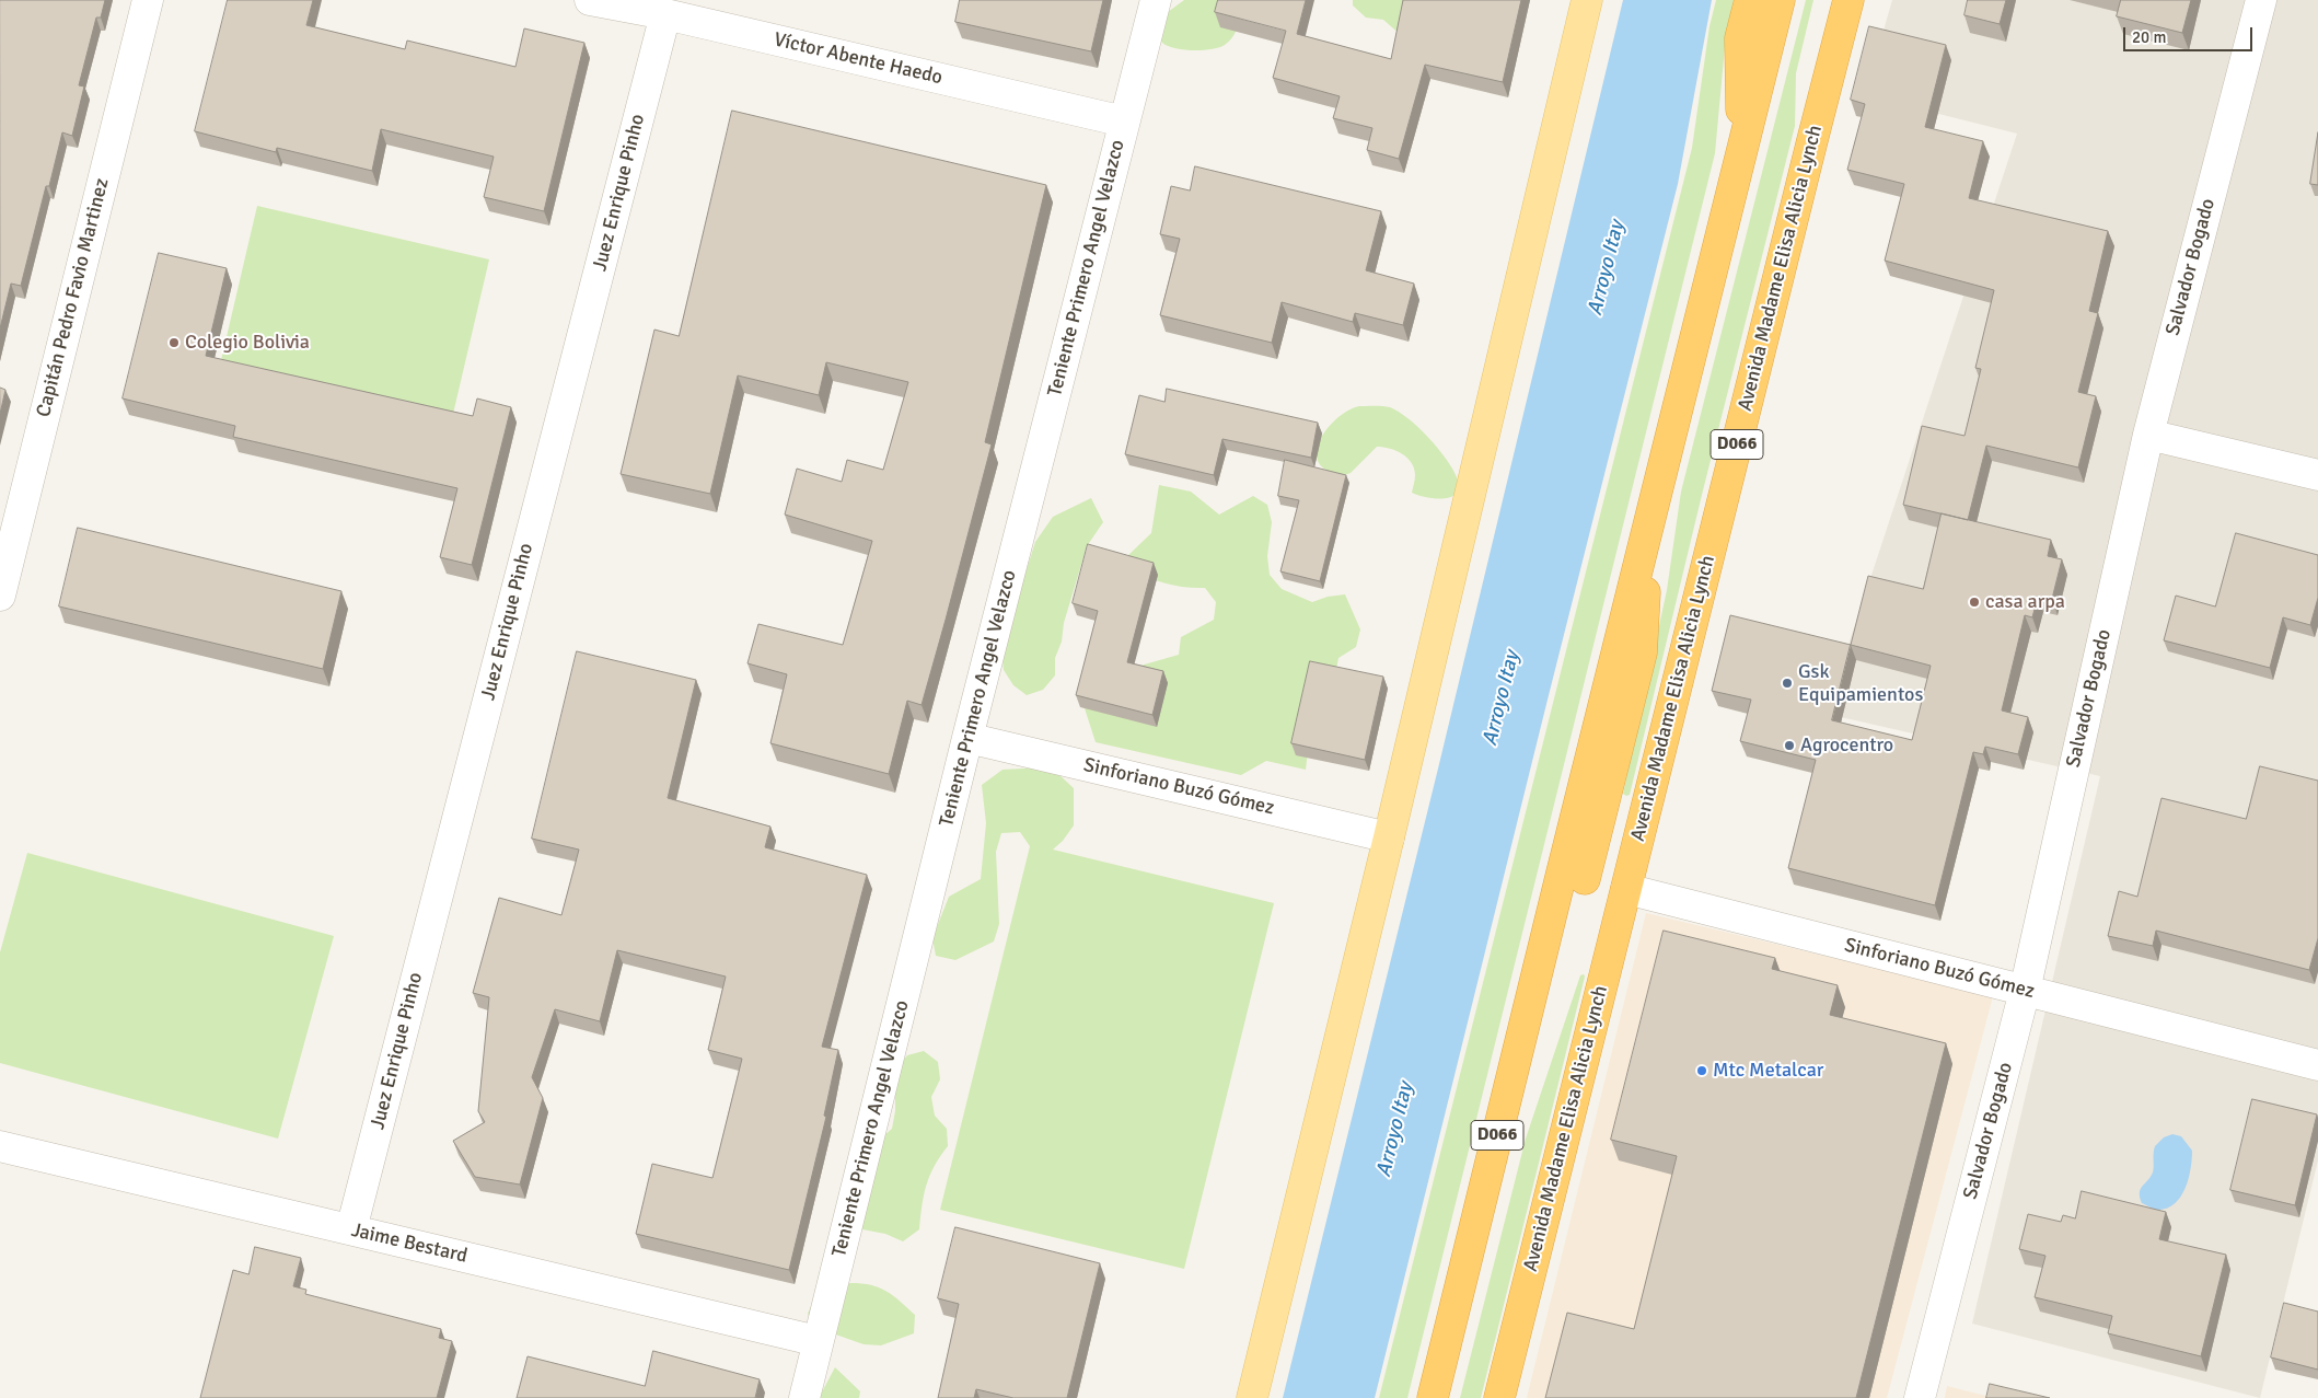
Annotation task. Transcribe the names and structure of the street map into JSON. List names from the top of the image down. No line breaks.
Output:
{"streets":{"highway":["Avenida Madame Elisa Alicia Lynch","D066","Sinforiano Buzó Gómez"],"street":["Víctor Abente Haedo","Juez Enrique Pinho","Salvador Bogado","Teniente Primero Angel Velazco","Capitán Pedro Favio Martinez","Jaime Bestard"]},"crossings":[["Víctor Abente Haedo","Juez Enrique Pinho"],["Víctor Abente Haedo","Teniente Primero Angel Velazco"],["Juez Enrique Pinho","Jaime Bestard"],["Salvador Bogado","Sinforiano Buzó Gómez"],["Teniente Primero Angel Velazco","Sinforiano Buzó Gómez"],["Teniente Primero Angel Velazco","Jaime Bestard"],["Avenida Madame Elisa Alicia Lynch","Sinforiano Buzó Gómez"],["D066","Sinforiano Buzó Gómez"]],"water":["Arroyo Itay"],"places":["Colegio Bolivia","casa arpa","Gsk Equipamientos","Agrocentro","Mtc Metalcar"],"scale_bar":"20 m"}
